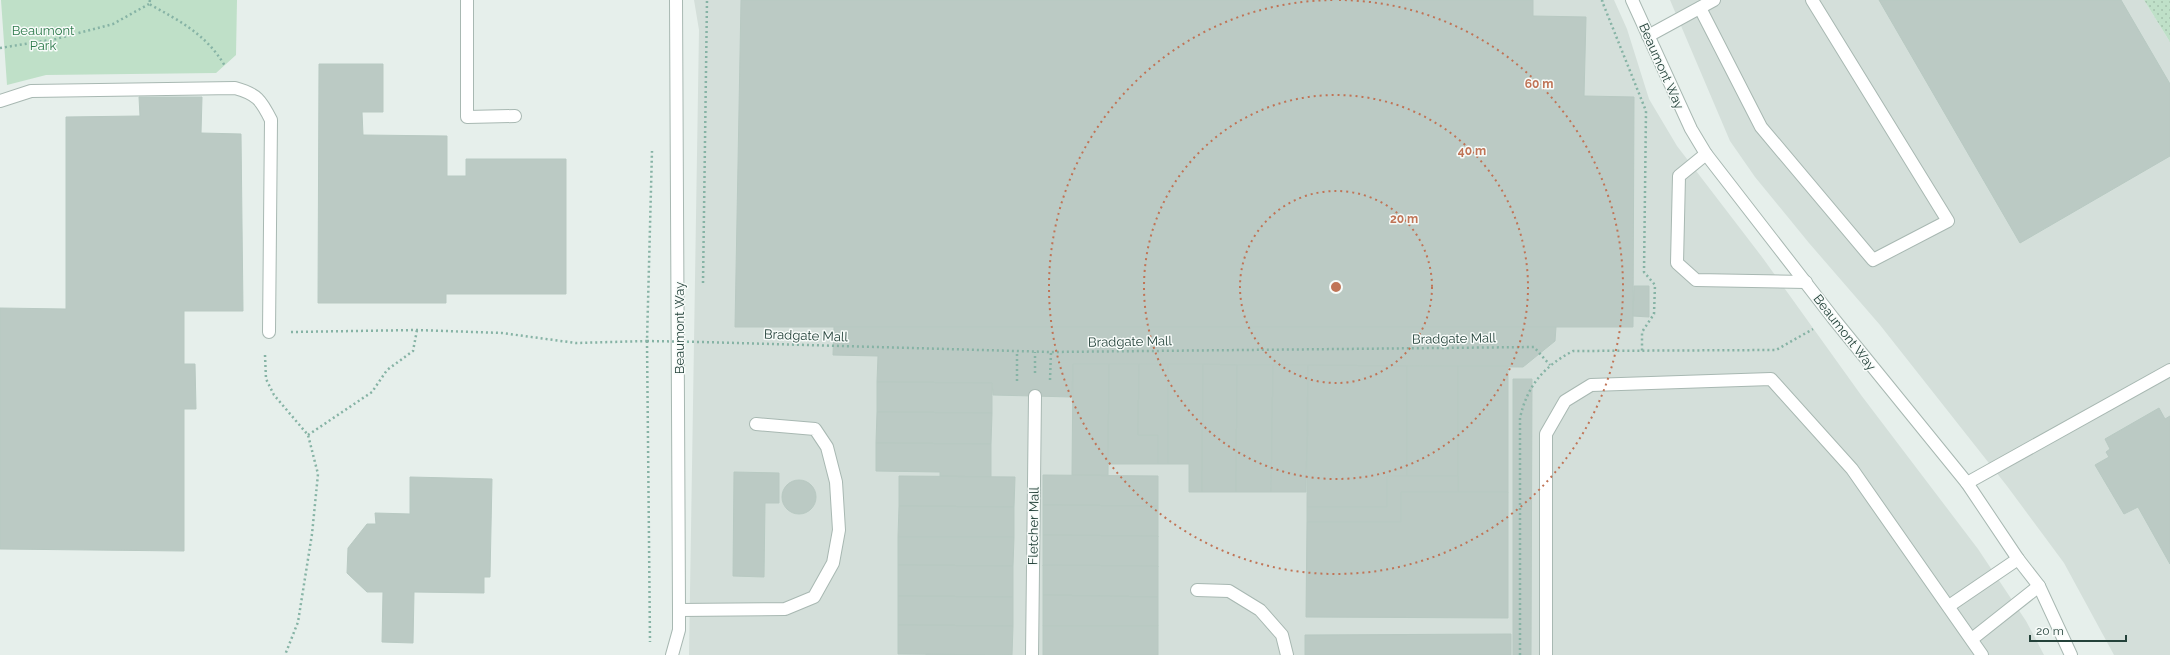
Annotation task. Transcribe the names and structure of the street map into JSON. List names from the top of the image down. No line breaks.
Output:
{"streets":{"street":["Beaumont Way","Fletcher Mall"],"path":["Bradgate Mall"]},"parks":["Beaumont Park"],"scale_bar":"20 m","rings":["60 m","40 m","20 m"]}
